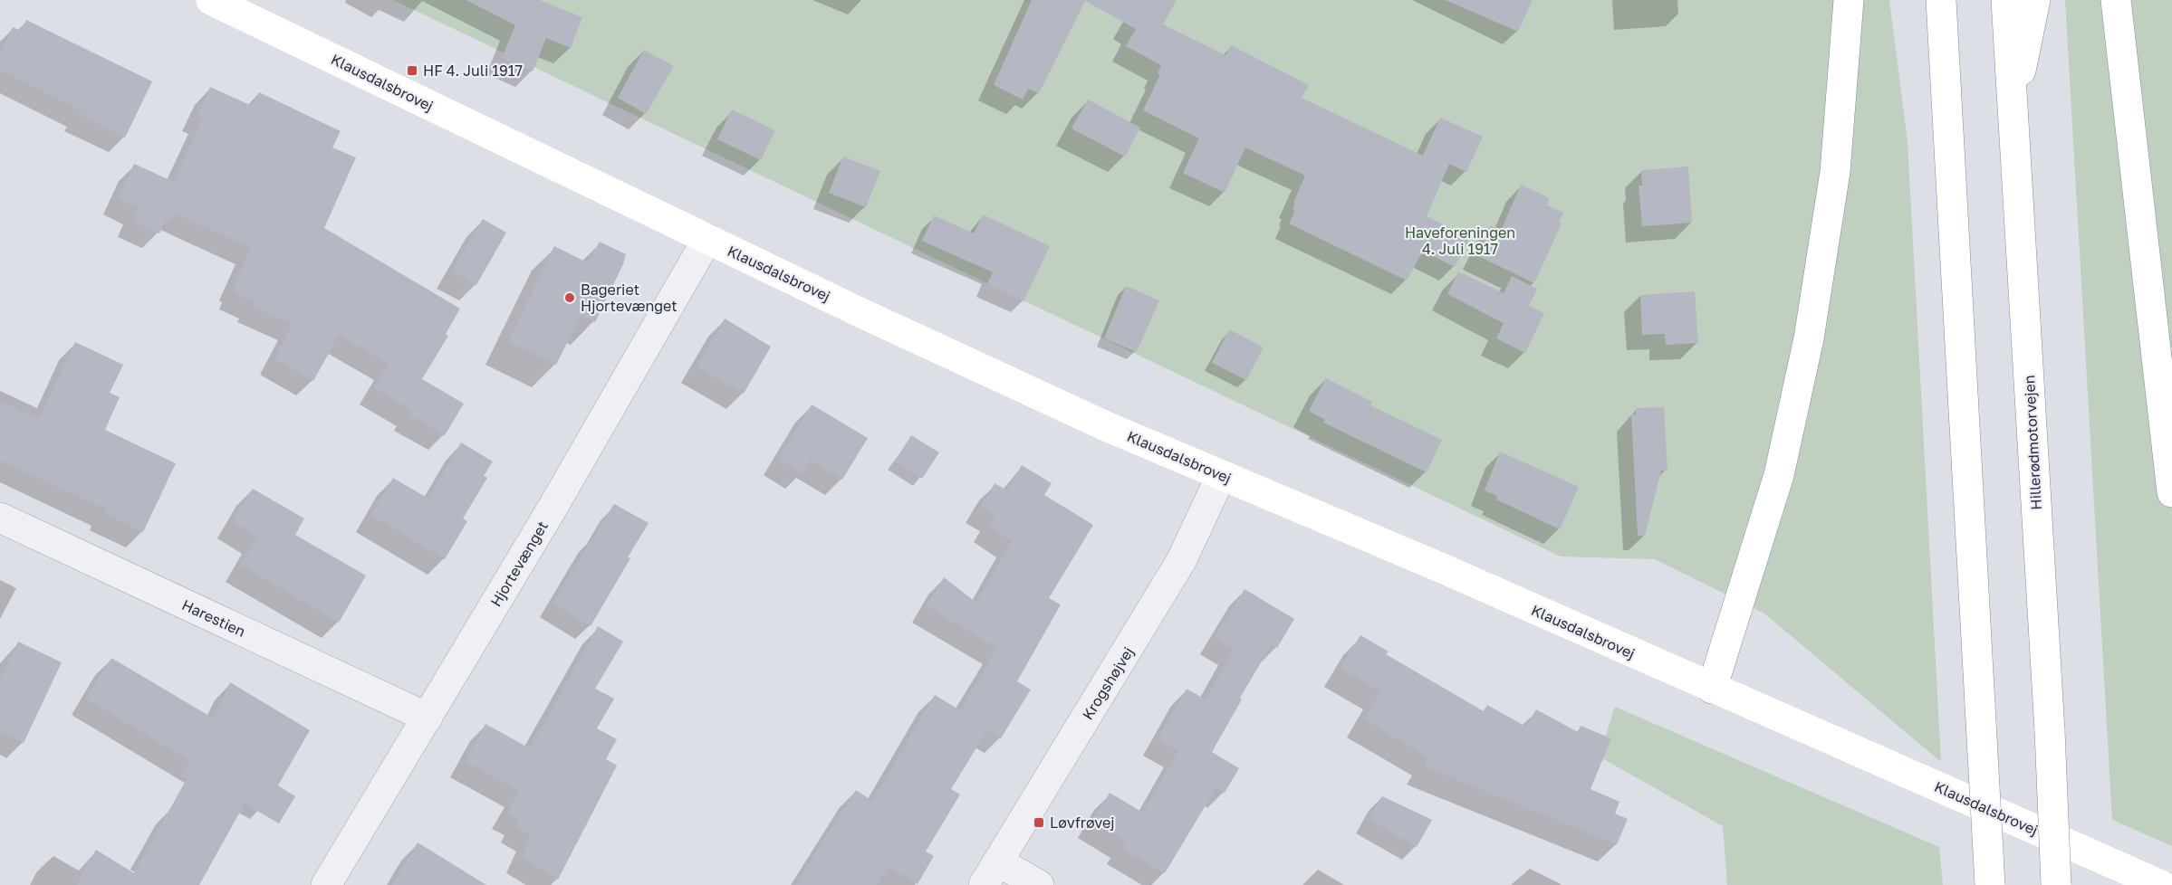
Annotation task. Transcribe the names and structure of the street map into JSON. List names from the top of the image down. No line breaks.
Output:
{"streets":{"main road":["Klausdalsbrovej","Hillerødmotorvejen"],"street":["Hjortevænget","Harestien","Krogshøjvej"]},"crossings":[["Klausdalsbrovej","Hjortevænget"],["Klausdalsbrovej","Krogshøjvej"],["Hjortevænget","Harestien"]],"parks":["Haveforeningen 4. Juli 1917"],"places":{"transit":["HF 4. Juli 1917","Løvfrøvej"],"other":["Bageriet Hjortevænget"]}}
